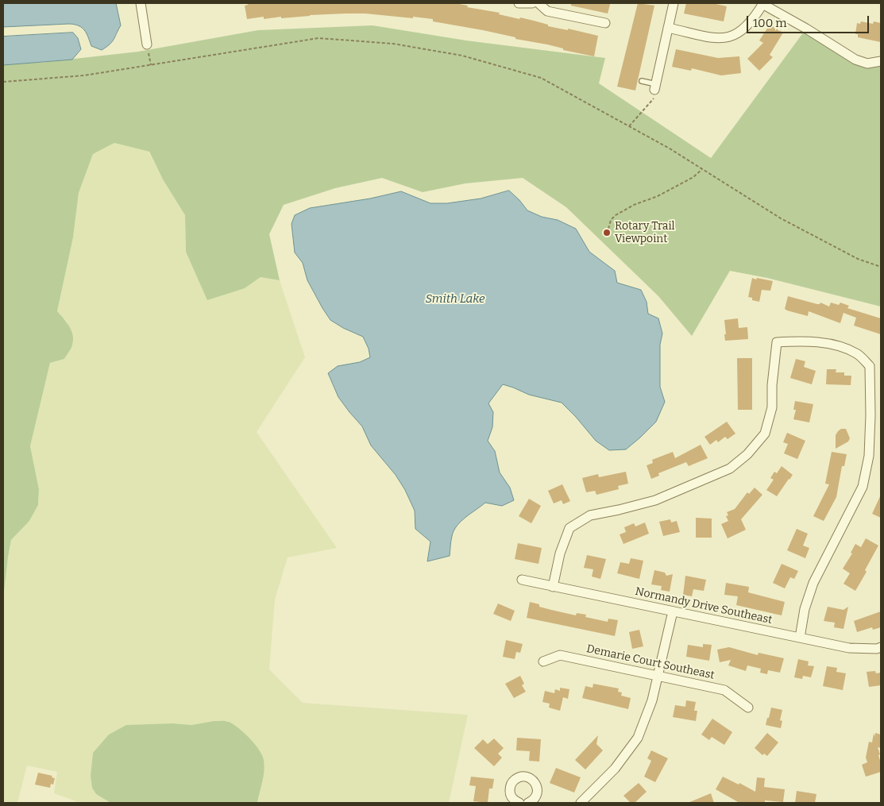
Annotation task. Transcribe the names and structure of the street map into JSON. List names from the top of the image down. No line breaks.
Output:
{"streets":{"street":["Normandy Drive Southeast","Demarie Court Southeast"]},"water":["Smith Lake"],"places":["Rotary Trail Viewpoint"],"scale_bar":"100 m"}
